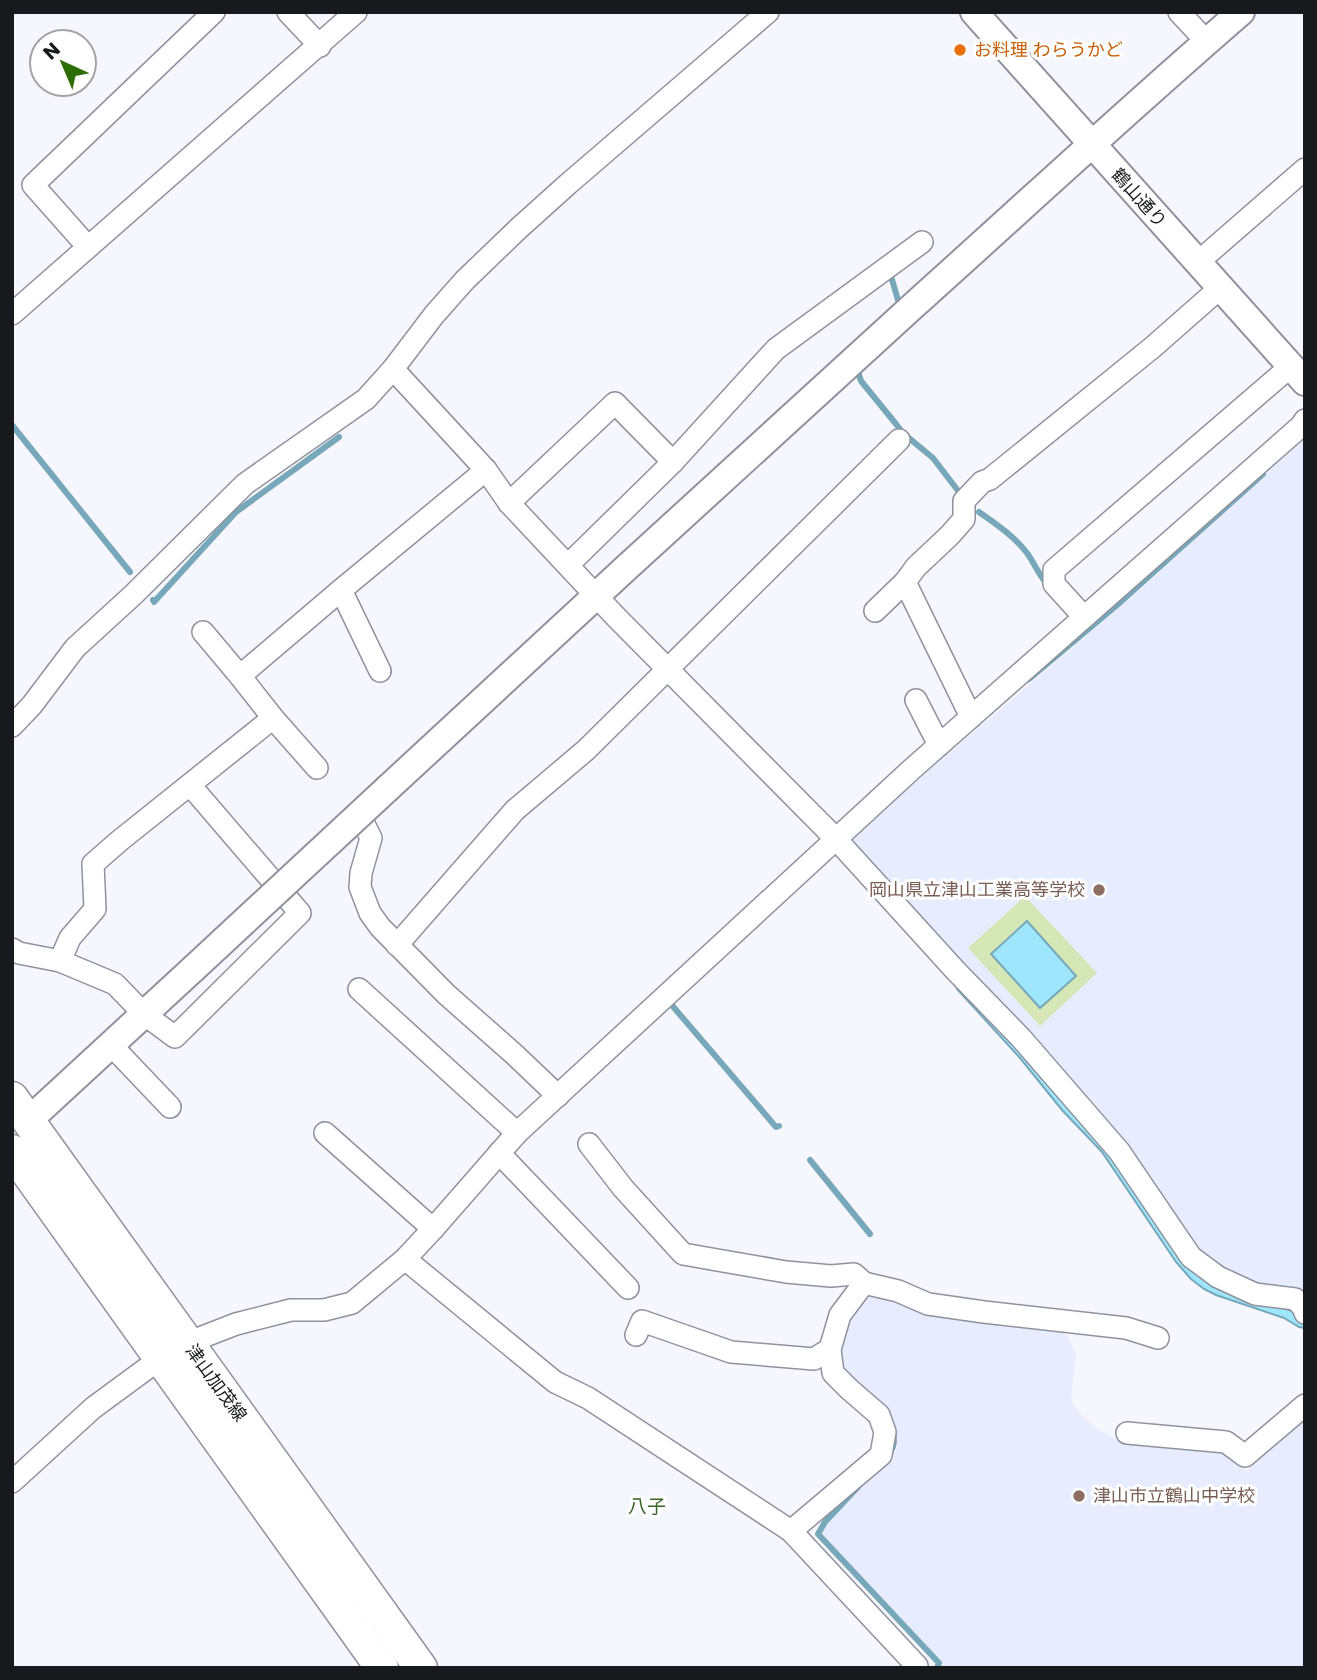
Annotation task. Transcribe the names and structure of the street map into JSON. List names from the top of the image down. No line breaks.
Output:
{"streets":{"main road":["津山加茂線"],"street":["鶴山通り"]},"districts":["八子"],"places":["お料理 わらうかど","岡山県立津山工業高等学校","津山市立鶴山中学校"],"north":"top left"}
